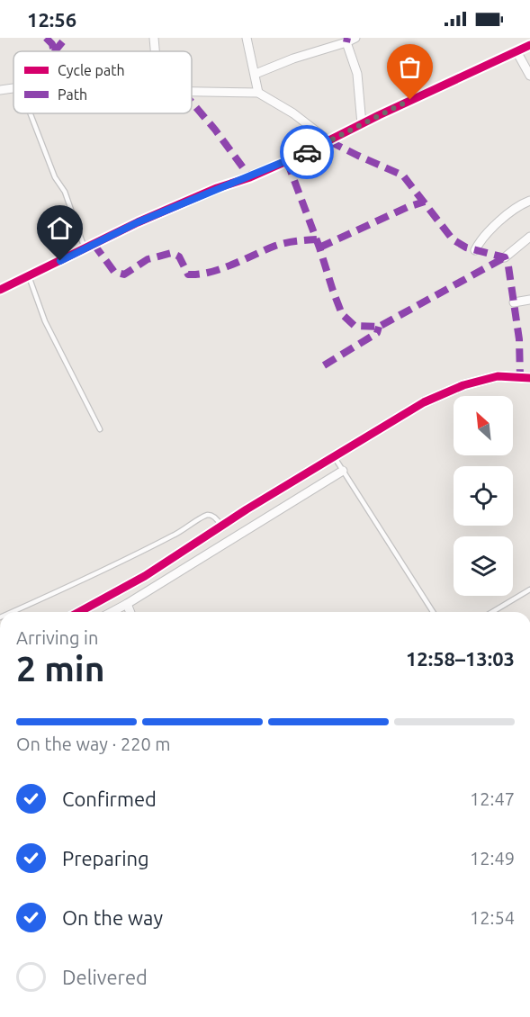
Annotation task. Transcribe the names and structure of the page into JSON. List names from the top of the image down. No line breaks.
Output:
{"legend":["Cycle path","Path"],"north":"top left","page":{"status":"12:56","heading":["2 min","Arriving in","12:58–13:03"],"bar":"On the way · 220 m","list":[["Confirmed","12:47"],["Preparing","12:49"],["On the way","12:54"],"Delivered"]}}
